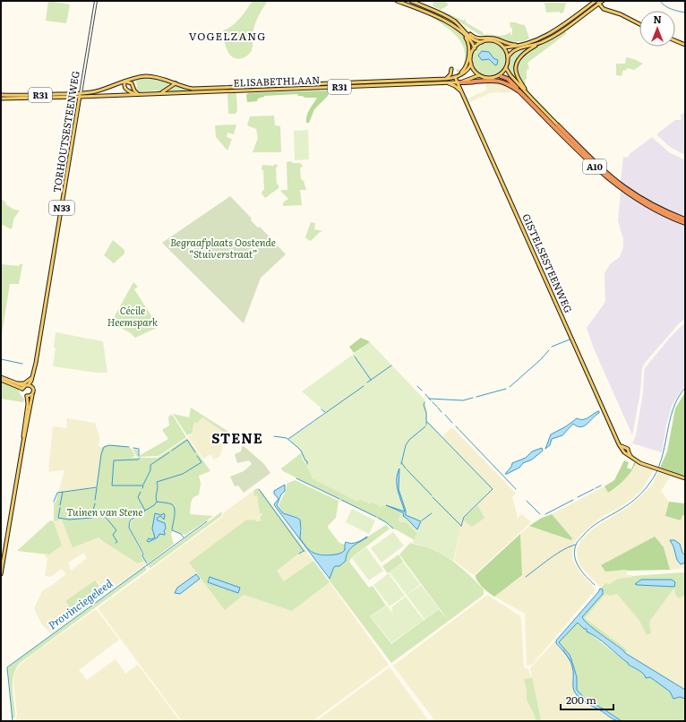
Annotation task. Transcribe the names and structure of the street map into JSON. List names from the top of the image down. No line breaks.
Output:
{"streets":{"highway":["A10"],"main road":["ELISABETHLAAN","R31","TORHOUTSESTEENWEG","N33","GISTELSESTEENWEG"]},"crossings":[["ELISABETHLAAN","R31"],["ELISABETHLAAN","TORHOUTSESTEENWEG"],["ELISABETHLAAN","A10"],["ELISABETHLAAN","GISTELSESTEENWEG"],["R31","A10"],["TORHOUTSESTEENWEG","N33"],["A10","GISTELSESTEENWEG"]],"districts":["VOGELZANG","STENE"],"water":["Provinciegeleed"],"parks":["Begraafplaats Oostende “Stuiverstraat”","Cécile Heemspark","Tuinen van Stene"],"scale_bar":"200 m","north":"top"}
